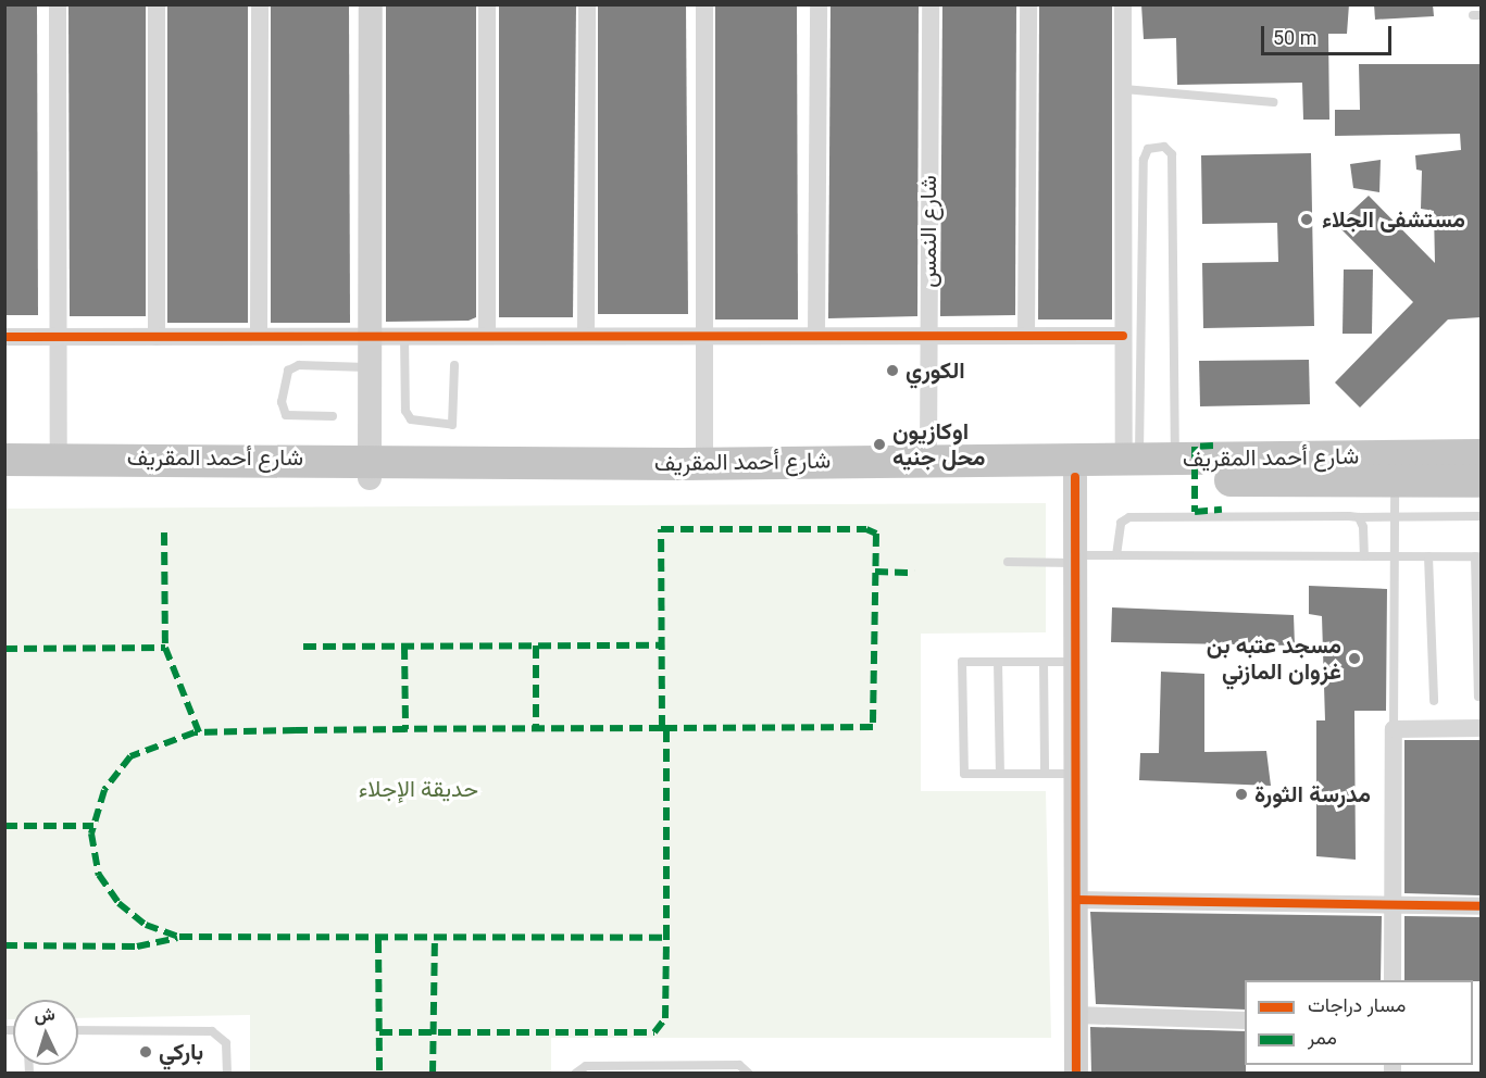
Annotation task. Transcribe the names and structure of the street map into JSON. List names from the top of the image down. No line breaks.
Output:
{"streets":{"highway":["شارع أحمد المقريف"],"street":["شارع النمس"]},"crossings":[["شارع النمس","شارع أحمد المقريف"]],"parks":["حديقة الإجلاء"],"places":["مستشفى الجلاء","الكوري","اوكازيون محل جنيه","مسجد عتبه بن غزوان المازني","مدرسة الثورة","باركي"],"legend":["مسار دراجات","ممر"],"scale_bar":"50 m","north":"top"}
